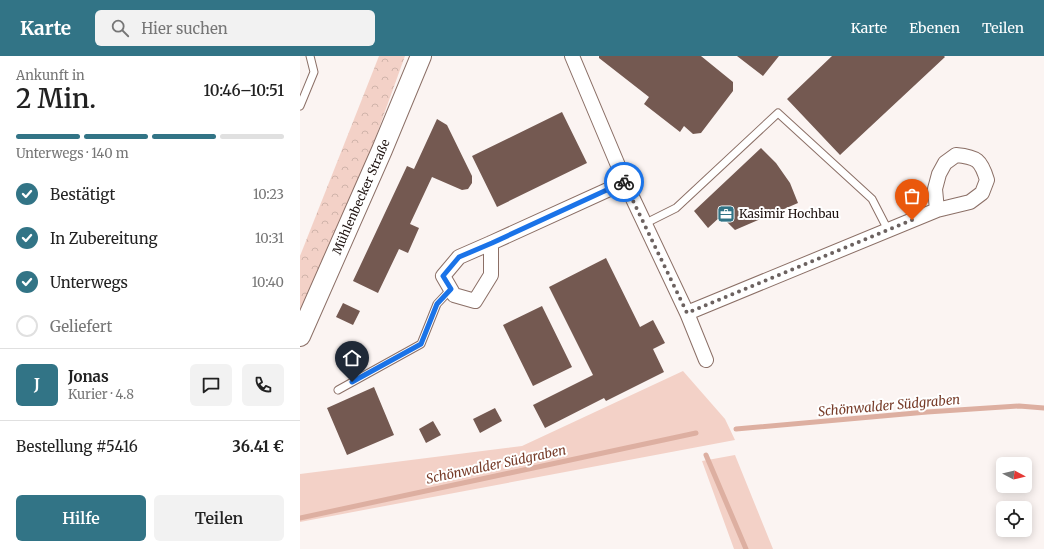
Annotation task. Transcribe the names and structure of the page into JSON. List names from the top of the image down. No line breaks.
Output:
{"streets":{"main road":["Mühlenbecker Straße"]},"water":["Schönwalder Südgraben"],"places":{"office":["Kasimir Hochbau"]},"north":"right","page":{"header":"Karte","search":"Hier suchen","nav":["Karte","Ebenen","Teilen"],"heading":["2 Min.","Ankunft in","10:46–10:51"],"panel":["Jonas","Kurier · 4.8","Bestellung #5416","36.41 €"],"bar":"Unterwegs · 140 m","list":[["Bestätigt","10:23"],["In Zubereitung","10:31"],["Unterwegs","10:40"],"Geliefert"],"round":"J","buttons":["Hilfe","Teilen"]}}
